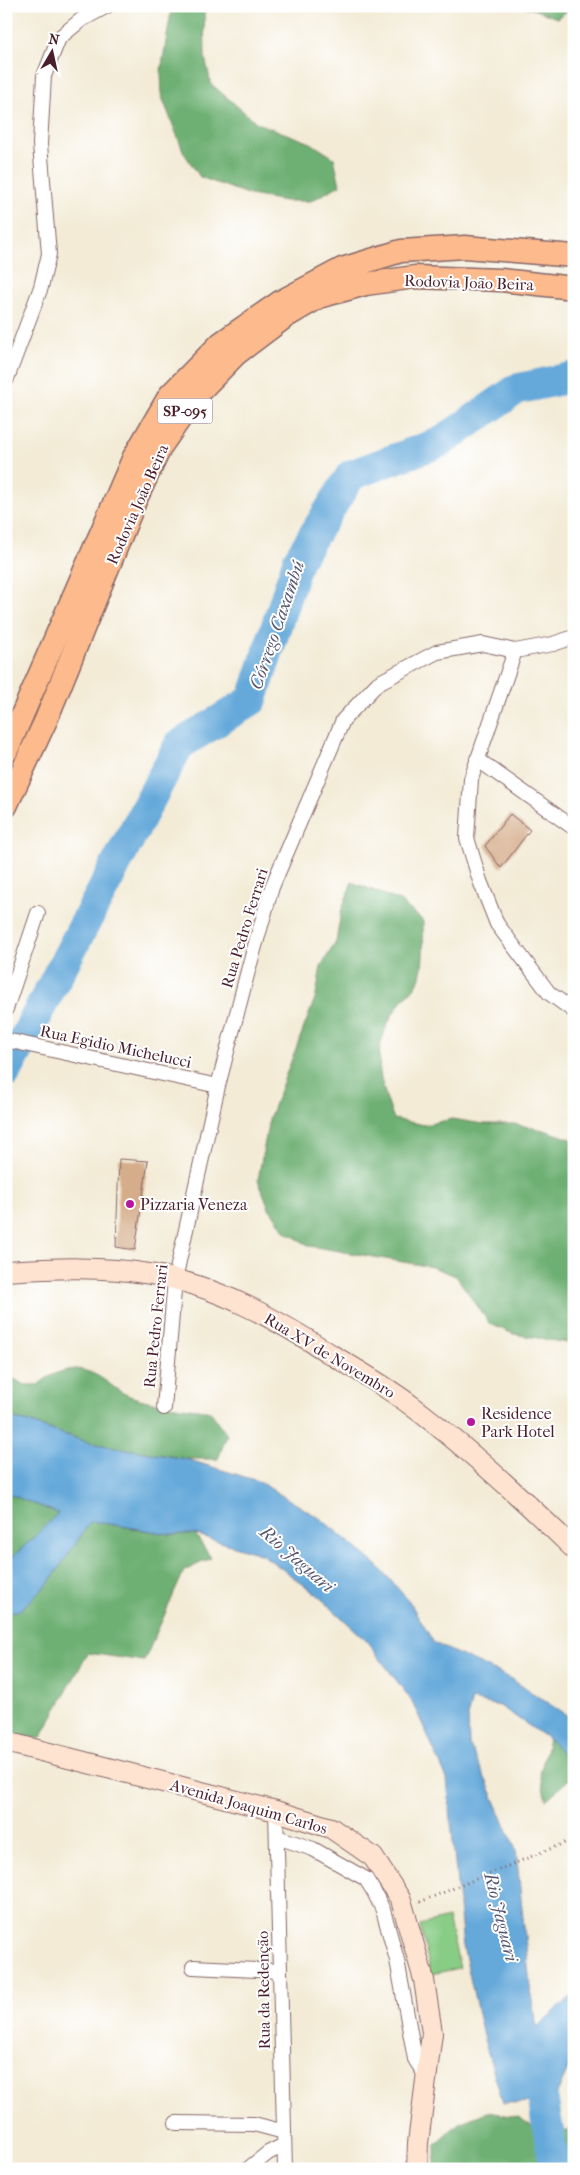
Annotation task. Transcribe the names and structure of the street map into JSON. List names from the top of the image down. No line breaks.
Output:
{"streets":{"main road":["Rodovia João Beira","SP-095"],"street":["Rua Pedro Ferrari","Rua Egidio Michelucci","Rua XV de Novembro","Avenida Joaquim Carlos","Rua da Redenção"]},"crossings":[["Rua Pedro Ferrari","Rua Egidio Michelucci"],["Rua Pedro Ferrari","Rua XV de Novembro"],["Avenida Joaquim Carlos","Rua da Redenção"]],"water":["Córrego Caxambú","Rio Jaguari"],"places":["Pizzaria Veneza","Residence Park Hotel"],"north":"top"}
